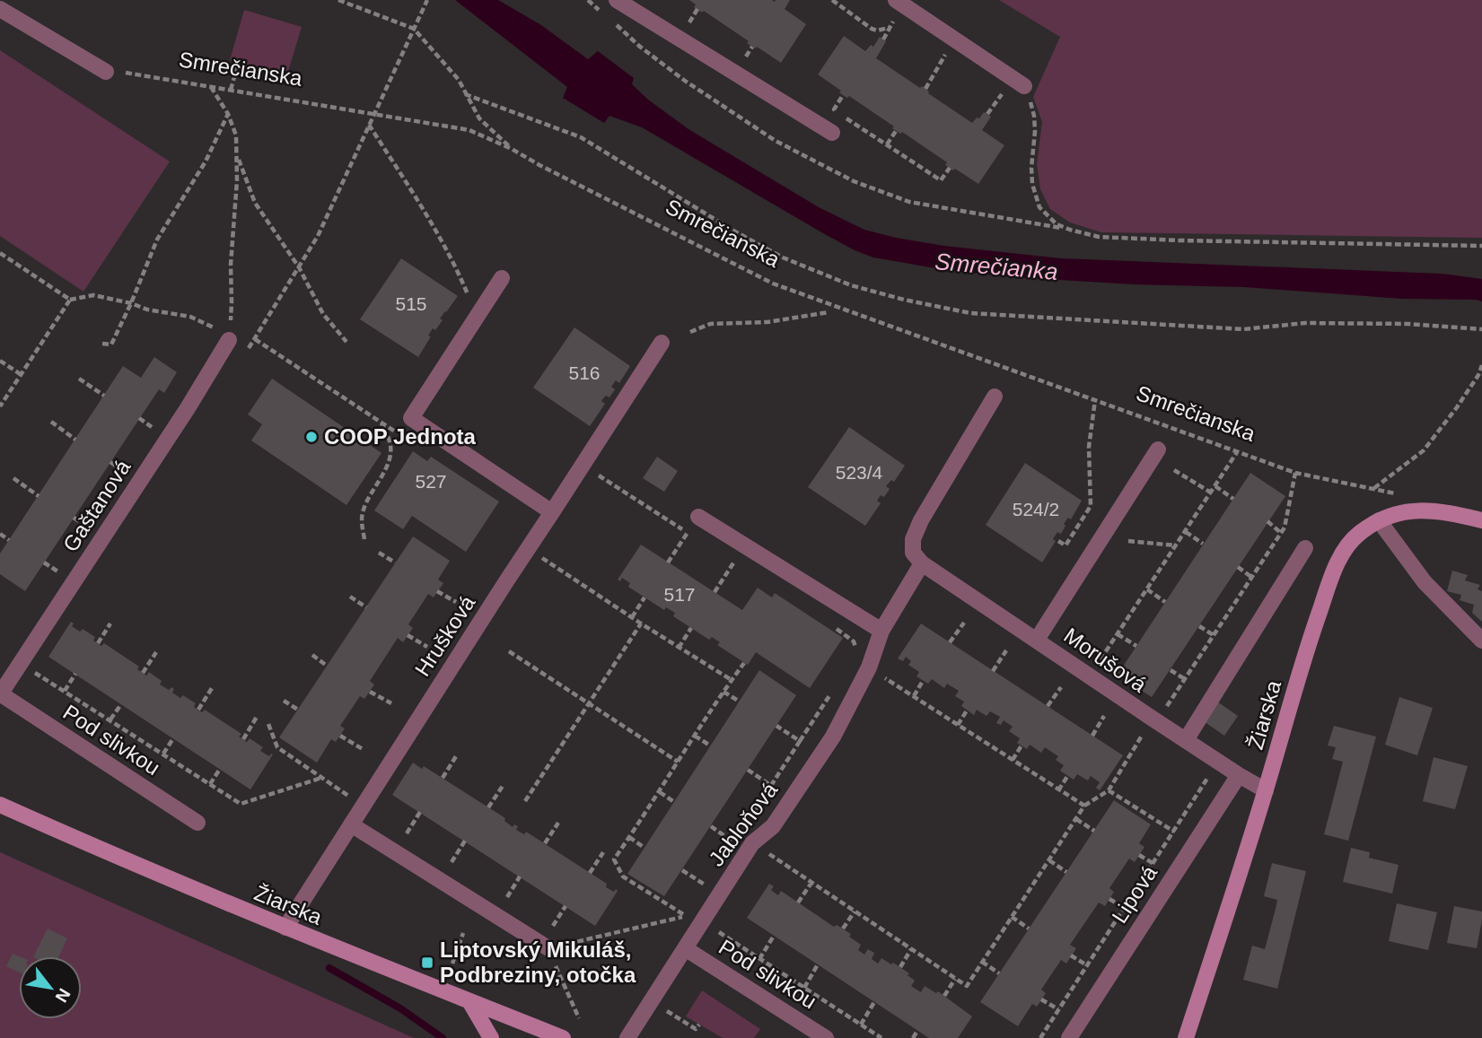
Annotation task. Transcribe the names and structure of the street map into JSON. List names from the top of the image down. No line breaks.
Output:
{"streets":{"street":["Gaštanová","Hrušková","Morušová","Žiarska","Pod slivkou","Jabloňová","Lipová"],"path":["Smrečianska"]},"crossings":[["Smrečianska","Žiarska"],["Gaštanová","Pod slivkou"],["Hrušková","Žiarska"],["Morušová","Žiarska"],["Morušová","Jabloňová"],["Morušová","Lipová"],["Pod slivkou","Jabloňová"]],"water":["Smrečianka"],"places":{"other":["COOP Jednota"],"transit":["Liptovský Mikuláš, Podbreziny, otočka"]},"house_numbers":["515","516","523/4","527","524/2","517"],"north":"bottom right"}
